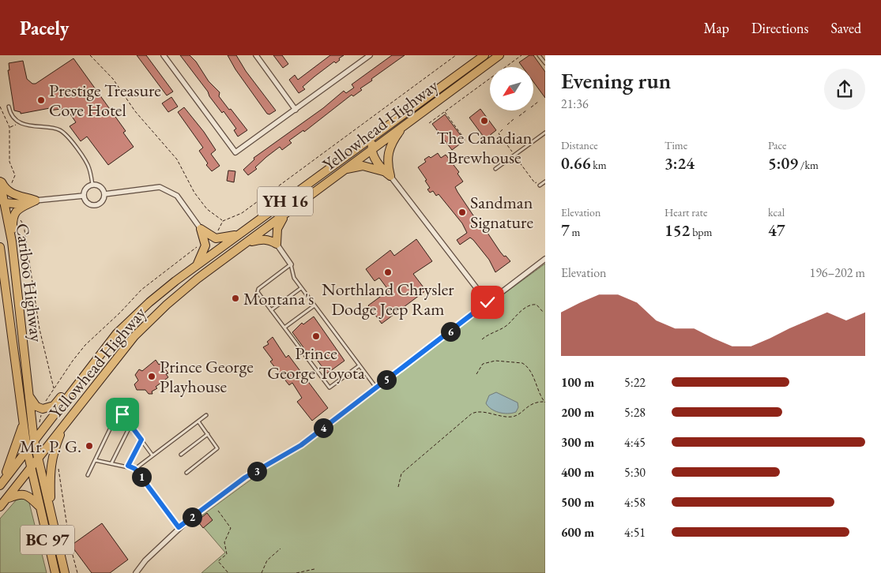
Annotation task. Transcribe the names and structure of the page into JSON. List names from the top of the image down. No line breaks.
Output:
{"streets":{"highway":["Yellowhead Highway","YH 16","Cariboo Highway","BC 97"]},"crossings":[["Yellowhead Highway","Cariboo Highway"]],"places":["Prestige Treasure Cove Hotel","The Canadian Brewhouse","Sandman Signature","Northland Chrysler Dodge Jeep Ram","Montana's","Prince George Toyota","Prince George Playhouse","Mr. P. G."],"north":"bottom left","page":{"header":"Pacely","nav":["Map","Directions","Saved"],"heading":["Evening run","21:36"],"stats":[["Distance","0.66 km"],["Time","3:24"],["Pace","5:09 /km"],["Elevation","7 m"],["Heart rate","152 bpm"],["kcal","47"]],"chart":["Elevation","196–202 m"],"pins":["6","5","4","3","1","2"],"list":[{"name":"100 m","note":"5:22"},{"name":"200 m","note":"5:28"},{"name":"300 m","note":"4:45"},{"name":"400 m","note":"5:30"},{"name":"500 m","note":"4:58"},{"name":"600 m","note":"4:51"}]}}
